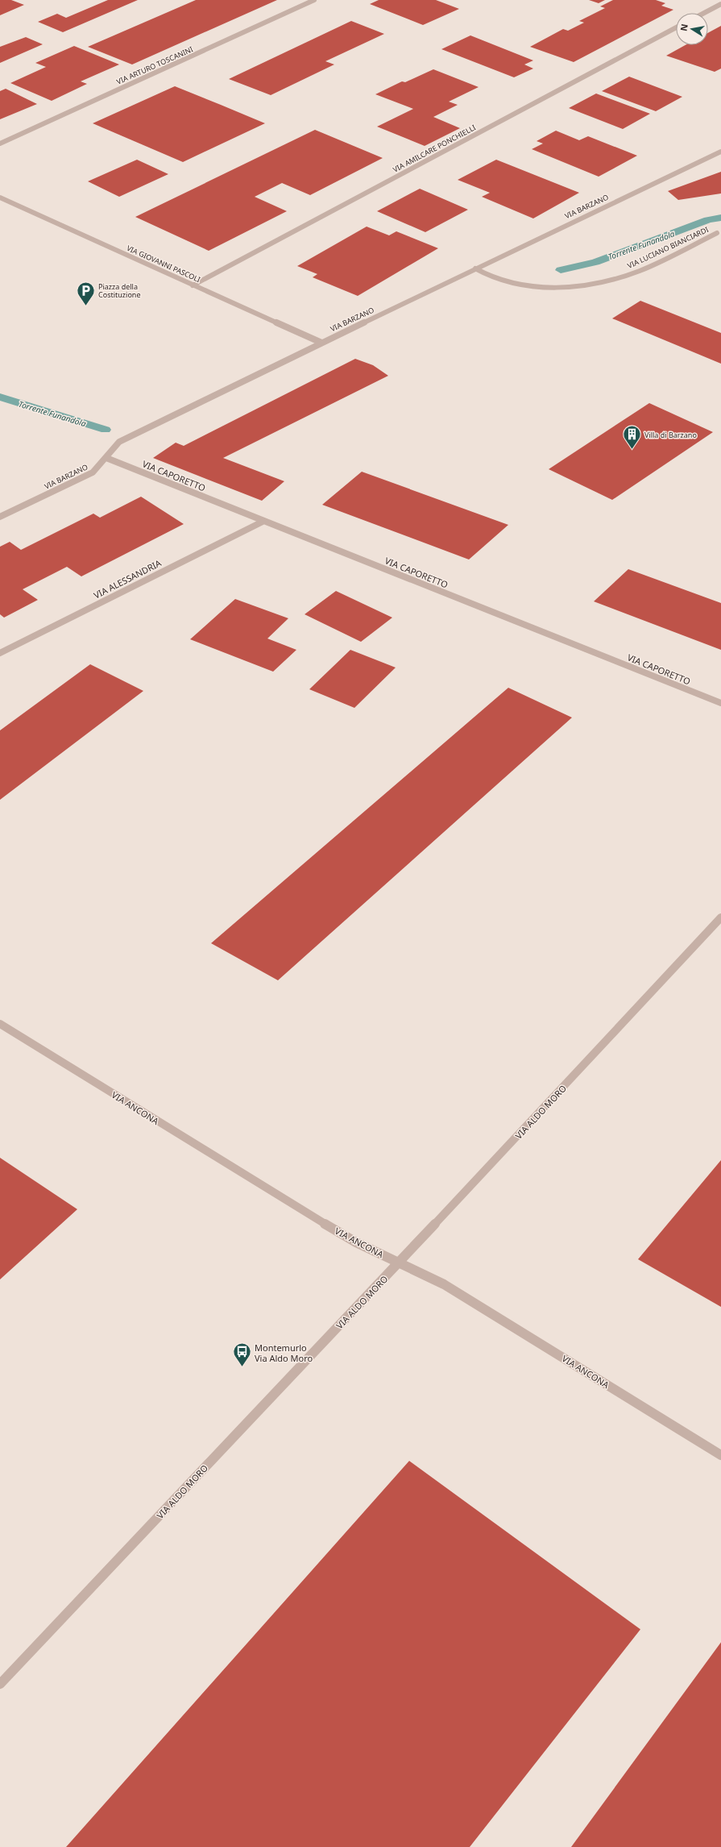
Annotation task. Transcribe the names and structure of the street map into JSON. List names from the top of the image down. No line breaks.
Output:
{"streets":{"street":["VIA ARTURO TOSCANINI","VIA AMILCARE PONCHIELLI","VIA BARZANO","VIA LUCIANO BIANCIARDI","VIA GIOVANNI PASCOLI","VIA CAPORETTO","VIA ALESSANDRIA","VIA ANCONA","VIA ALDO MORO"]},"crossings":[["VIA AMILCARE PONCHIELLI","VIA GIOVANNI PASCOLI"],["VIA BARZANO","VIA LUCIANO BIANCIARDI"],["VIA BARZANO","VIA GIOVANNI PASCOLI"],["VIA BARZANO","VIA CAPORETTO"],["VIA CAPORETTO","VIA ALESSANDRIA"],["VIA ANCONA","VIA ALDO MORO"]],"water":["Torrente Funandola"],"places":{"parking":["Piazza della Costituzione"],"building":["Villa di Barzano"],"bus stop":["Montemurlo Via Aldo Moro"]},"north":"left"}
